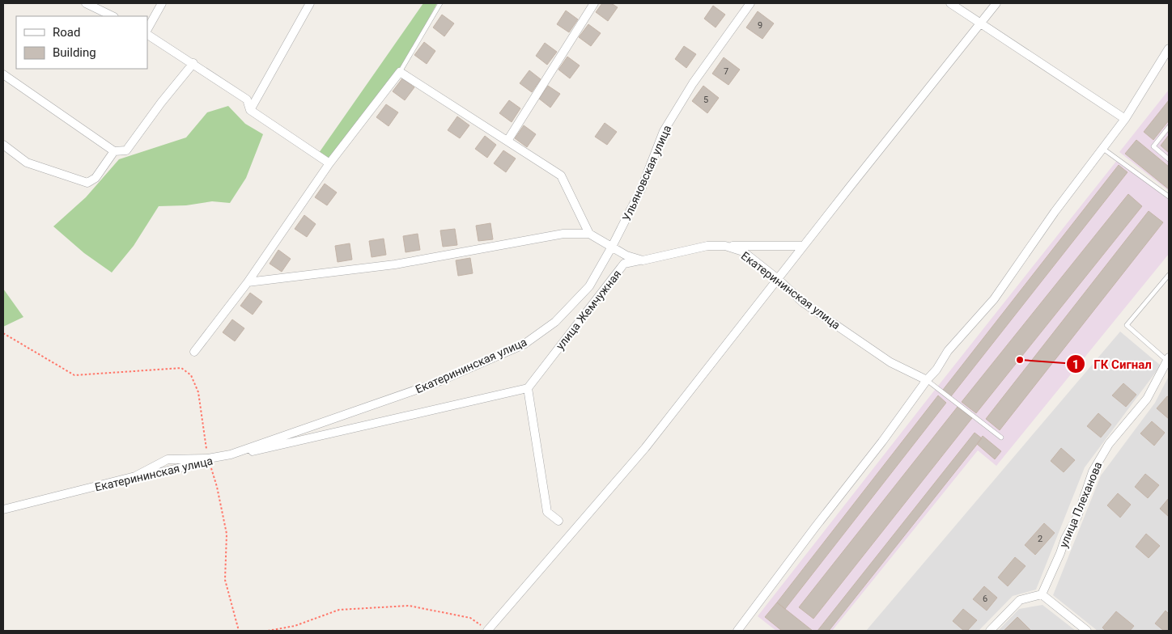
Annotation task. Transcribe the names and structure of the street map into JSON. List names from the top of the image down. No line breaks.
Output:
{"streets":{"street":["Ульяновская улица","Екатерининская улица","улица Жемчужная","улица Плеханова"]},"crossings":[["Ульяновская улица","Екатерининская улица"],["Екатерининская улица","улица Жемчужная"]],"places":["ГК Сигнал"],"house_numbers":["9","7","5","2","6"],"legend":["Road","Building"]}
